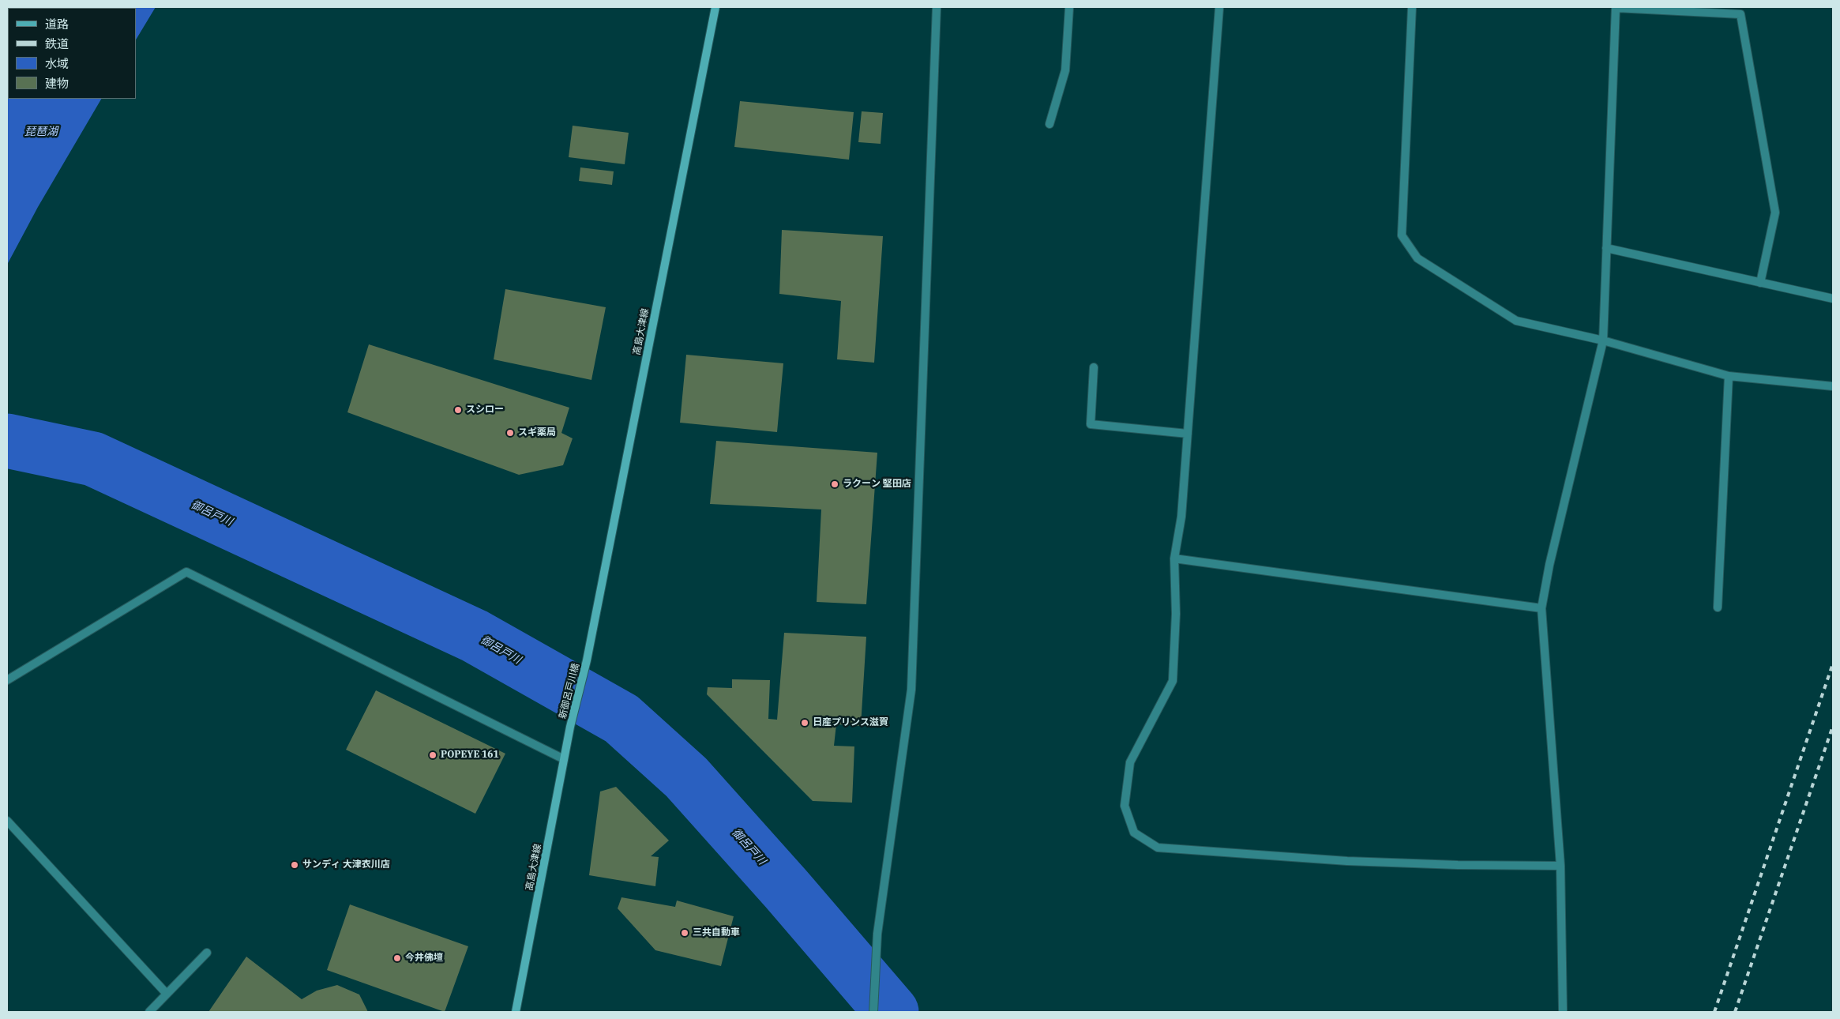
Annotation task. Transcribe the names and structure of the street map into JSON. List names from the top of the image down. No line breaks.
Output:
{"streets":{"main road":["高島大津線","新御呂戸川橋"]},"crossings":[["高島大津線","新御呂戸川橋"]],"water":["琵琶湖","御呂戸川"],"places":["スシロー","スギ薬局","ラクーン 堅田店","日産プリンス滋賀","POPEYE 161","サンディ 大津衣川店","三共自動車","今井佛壇"],"legend":["道路","鉄道","水域","建物"]}
